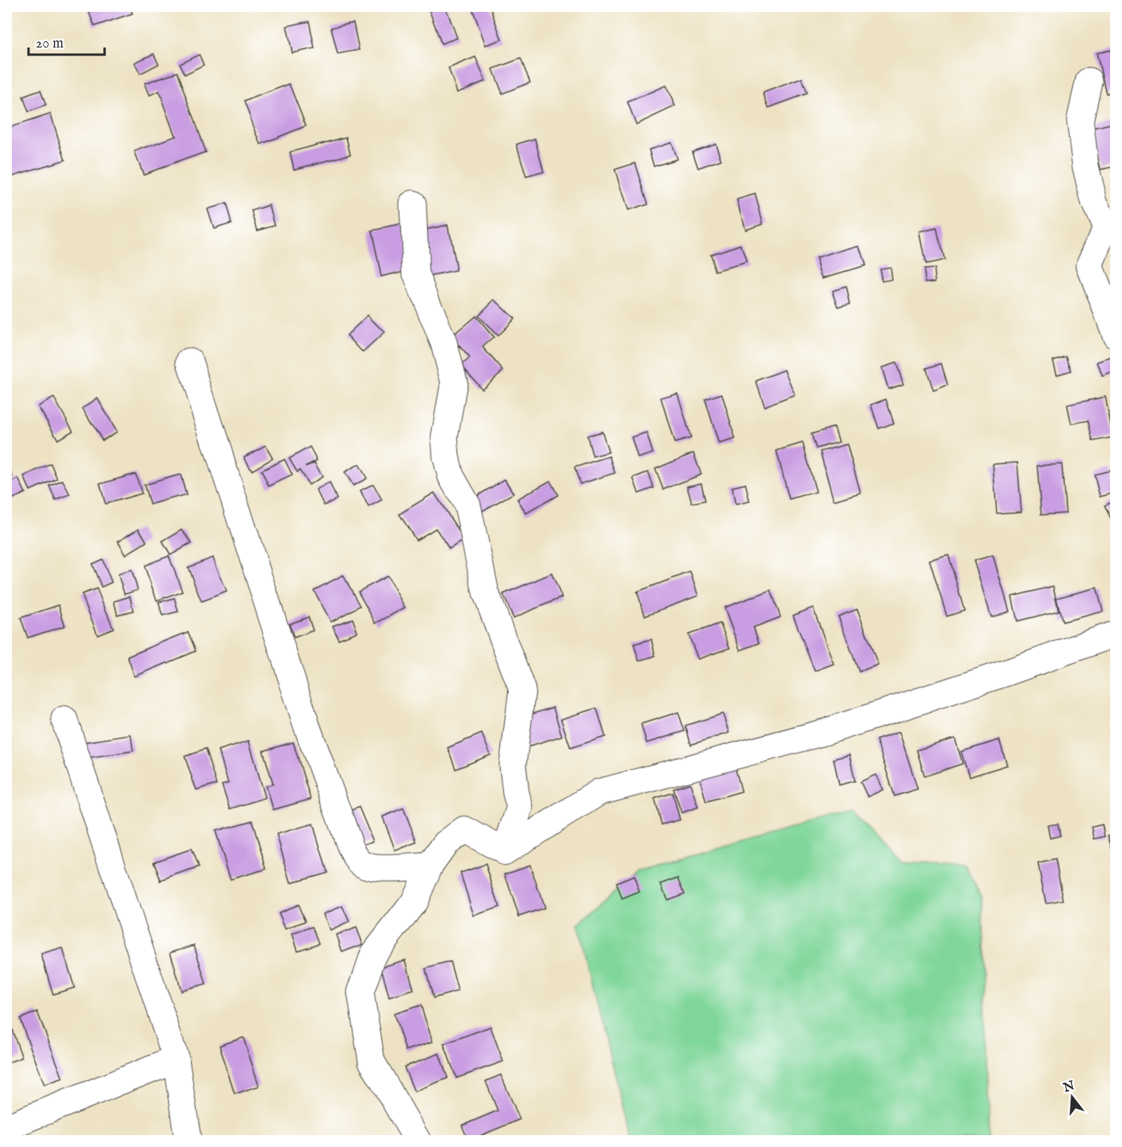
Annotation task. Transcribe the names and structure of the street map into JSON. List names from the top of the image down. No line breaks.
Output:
{"scale_bar":"20 m","north":"top"}
